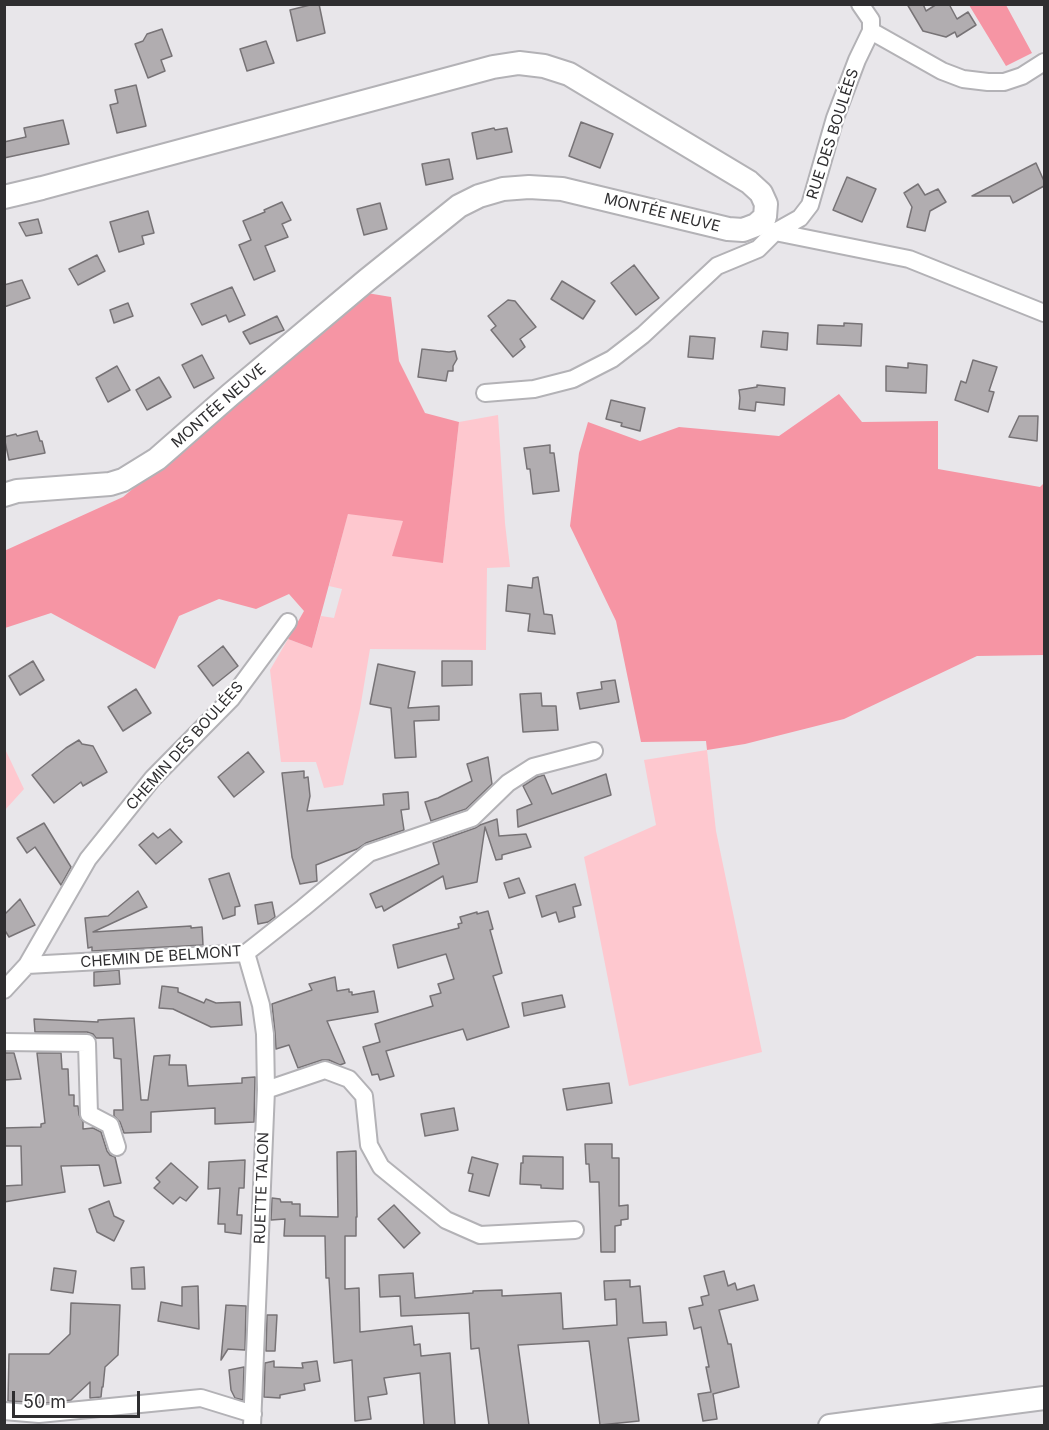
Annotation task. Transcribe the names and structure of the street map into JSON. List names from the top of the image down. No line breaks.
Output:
{"streets":{"street":["RUE DES BOULÉES","MONTÉE NEUVE","CHEMIN DES BOULÉES","CHEMIN DE BELMONT","RUETTE TALON"]},"crossings":[["RUE DES BOULÉES","MONTÉE NEUVE"],["CHEMIN DES BOULÉES","CHEMIN DE BELMONT"],["CHEMIN DE BELMONT","RUETTE TALON"]],"scale_bar":"50 m"}
